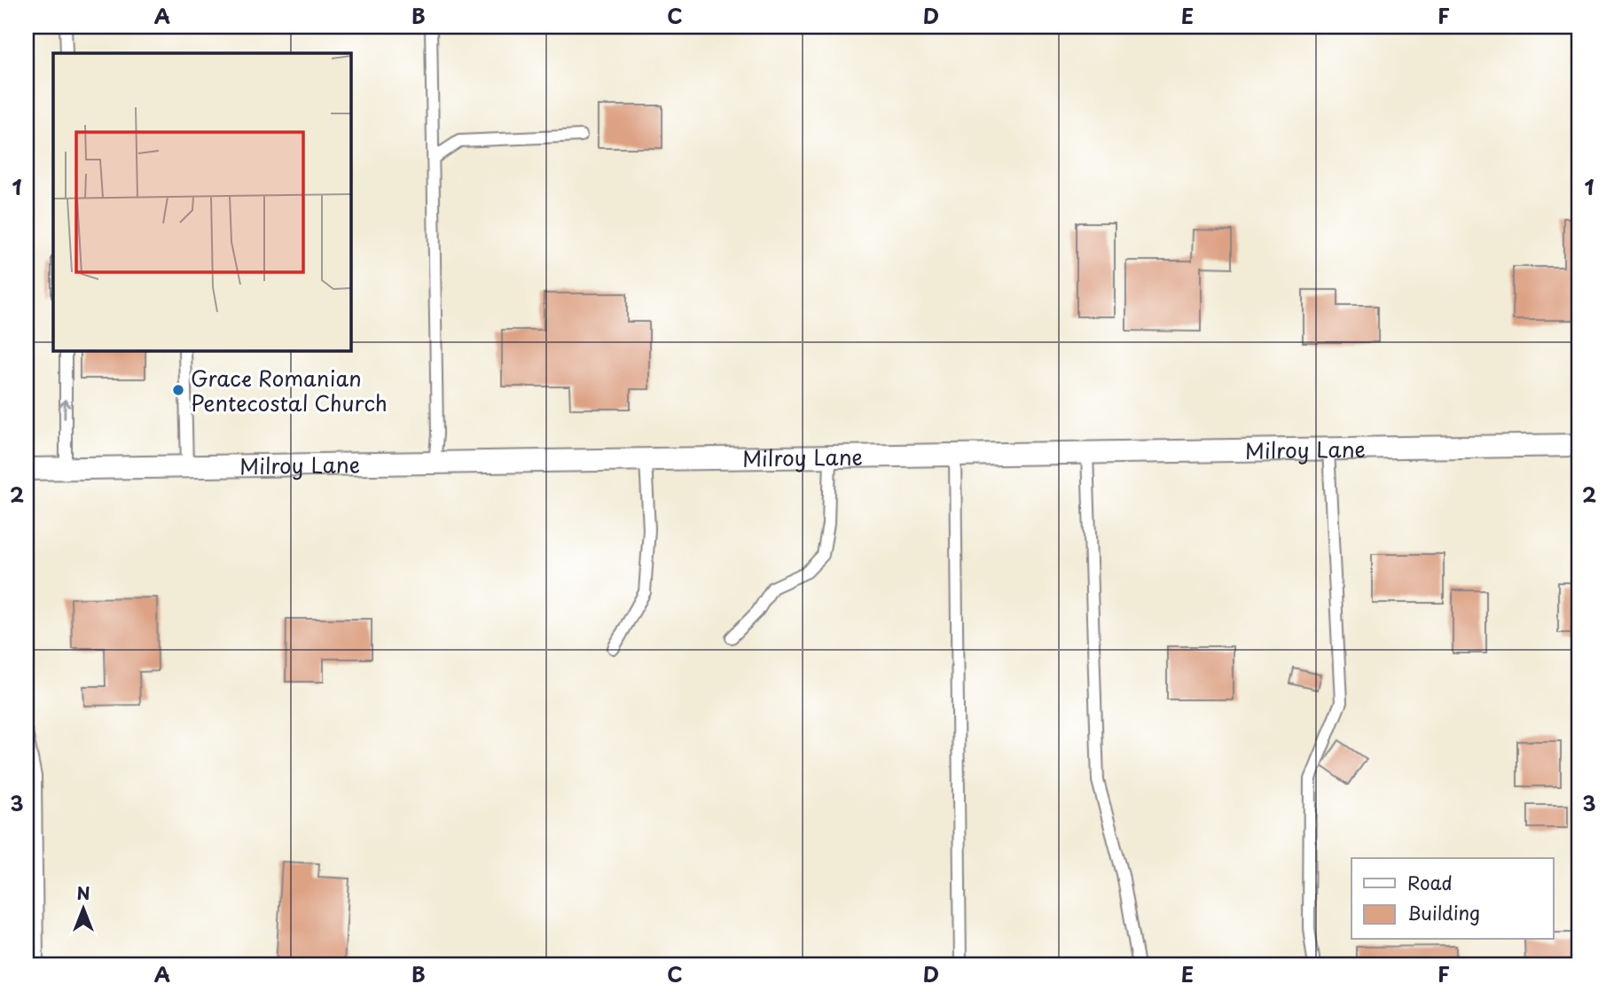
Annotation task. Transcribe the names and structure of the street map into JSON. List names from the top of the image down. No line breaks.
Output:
{"streets":{"street":["Milroy Lane"]},"places":["Grace Romanian Pentecostal Church"],"legend":["Road","Building"],"north":"top","grid":{"columns":["A","B","C","D","E","F"],"rows":["1","2","3"]}}
